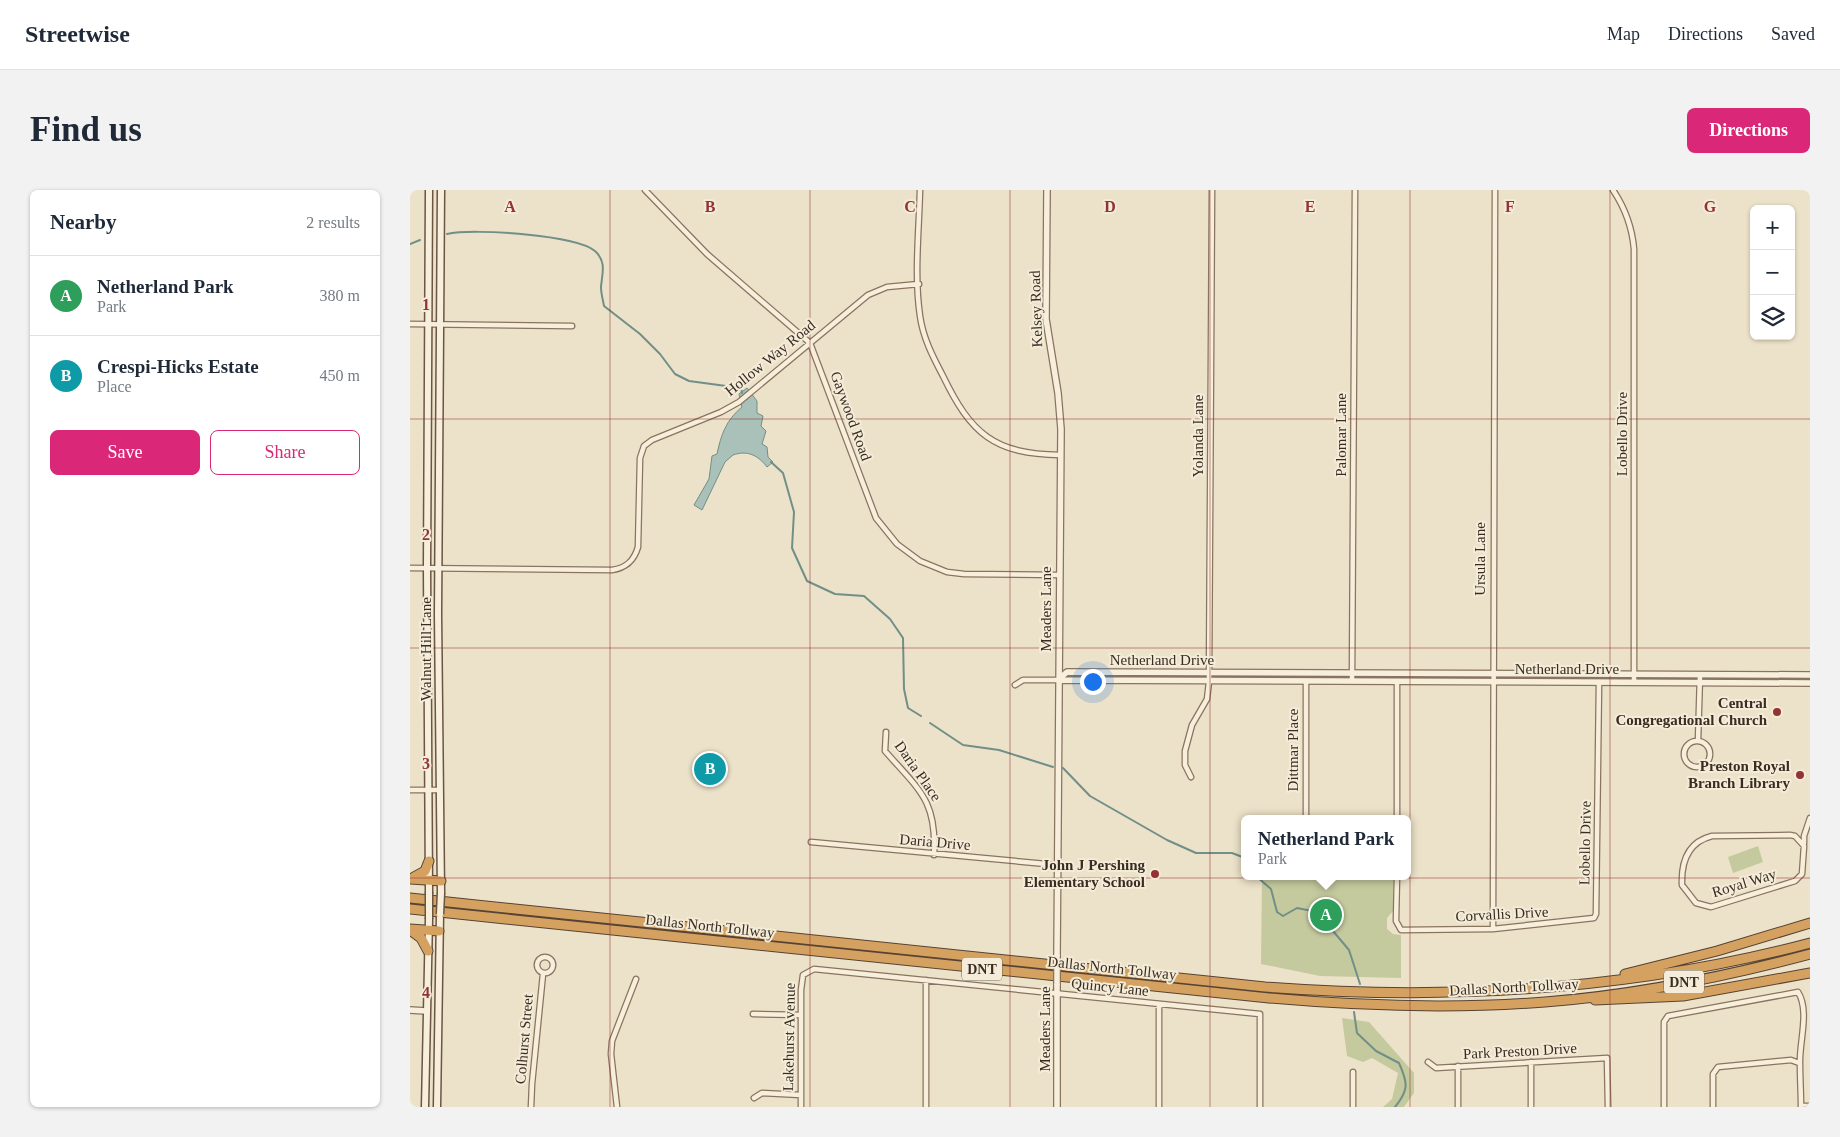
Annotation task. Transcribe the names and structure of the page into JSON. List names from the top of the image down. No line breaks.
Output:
{"streets":{"highway":["Dallas North Tollway","DNT"],"main road":["Walnut Hill Lane"],"street":["Kelsey Road","Hollow Way Road","Gaywood Road","Lobello Drive","Palomar Lane","Yolanda Lane","Ursula Lane","Meaders Lane","Netherland Drive","Dittmar Place","Daria Place","Daria Drive","Royal Way","Corvallis Drive","Quincy Lane","Lakehurst Avenue","Colhurst Street","Park Preston Drive"]},"crossings":[["Kelsey Road","Meaders Lane"],["Hollow Way Road","Gaywood Road"],["Hollow Way Road","Walnut Hill Lane"],["Gaywood Road","Meaders Lane"],["Lobello Drive","Netherland Drive"],["Lobello Drive","Corvallis Drive"],["Palomar Lane","Netherland Drive"],["Yolanda Lane","Netherland Drive"],["Ursula Lane","Netherland Drive"],["Ursula Lane","Corvallis Drive"],["Meaders Lane","Netherland Drive"],["Meaders Lane","Daria Drive"],["Meaders Lane","Quincy Lane"],["Netherland Drive","Dittmar Place"],["Daria Place","Daria Drive"],["Quincy Lane","Lakehurst Avenue"]],"places":["Central Congregational Church","Preston Royal Branch Library","John J Pershing Elementary School"],"page":{"header":"Streetwise","nav":["Map","Directions","Saved"],"buttons":["Directions",["Save","Share"]],"title":"Find us","heading":["Nearby","2 results"],"map_buttons":["+","−"],"list":[{"mark":"A","name":"Netherland Park","note":"Park","value":"380 m"},{"mark":"B","name":"Crespi-Hicks Estate","note":"Place","value":"450 m"}],"pins":["B","A"],"popup":["Netherland Park","Park"]},"grid":{"columns":["A","B","C","D","E","F","G"],"rows":["1","2","3","4"]}}
